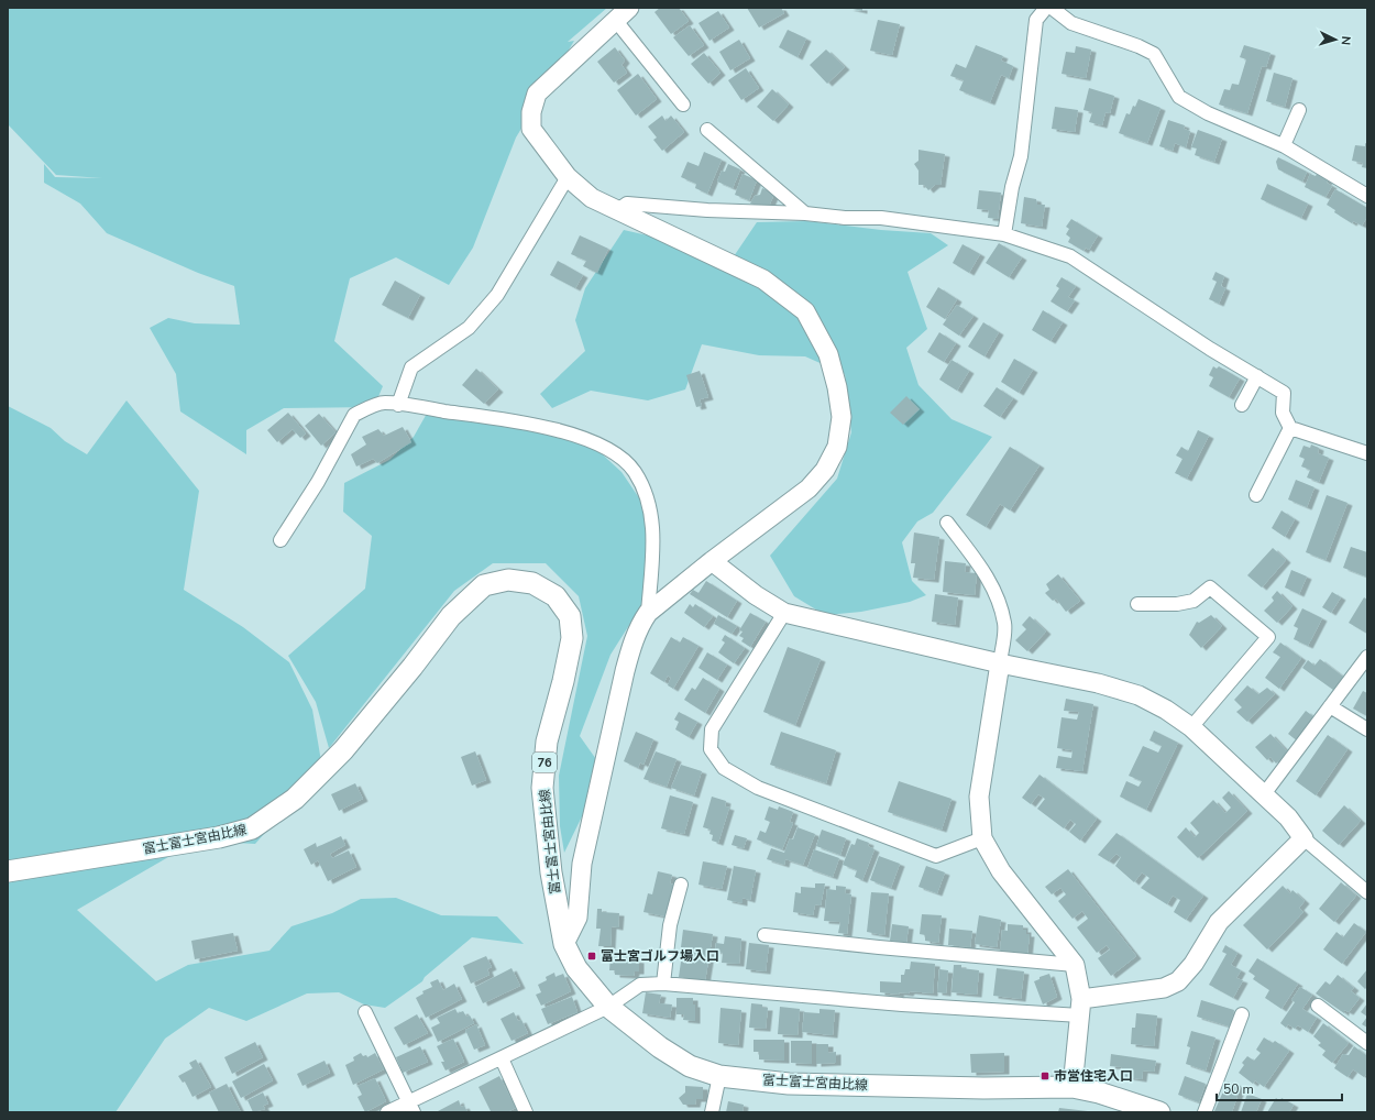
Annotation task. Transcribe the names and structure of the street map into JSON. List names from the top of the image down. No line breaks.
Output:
{"streets":{"main road":["76","富士富士宮由比線"]},"places":{"transit":["富士宮ゴルフ場入口","市営住宅入口"]},"scale_bar":"50 m","north":"right"}
